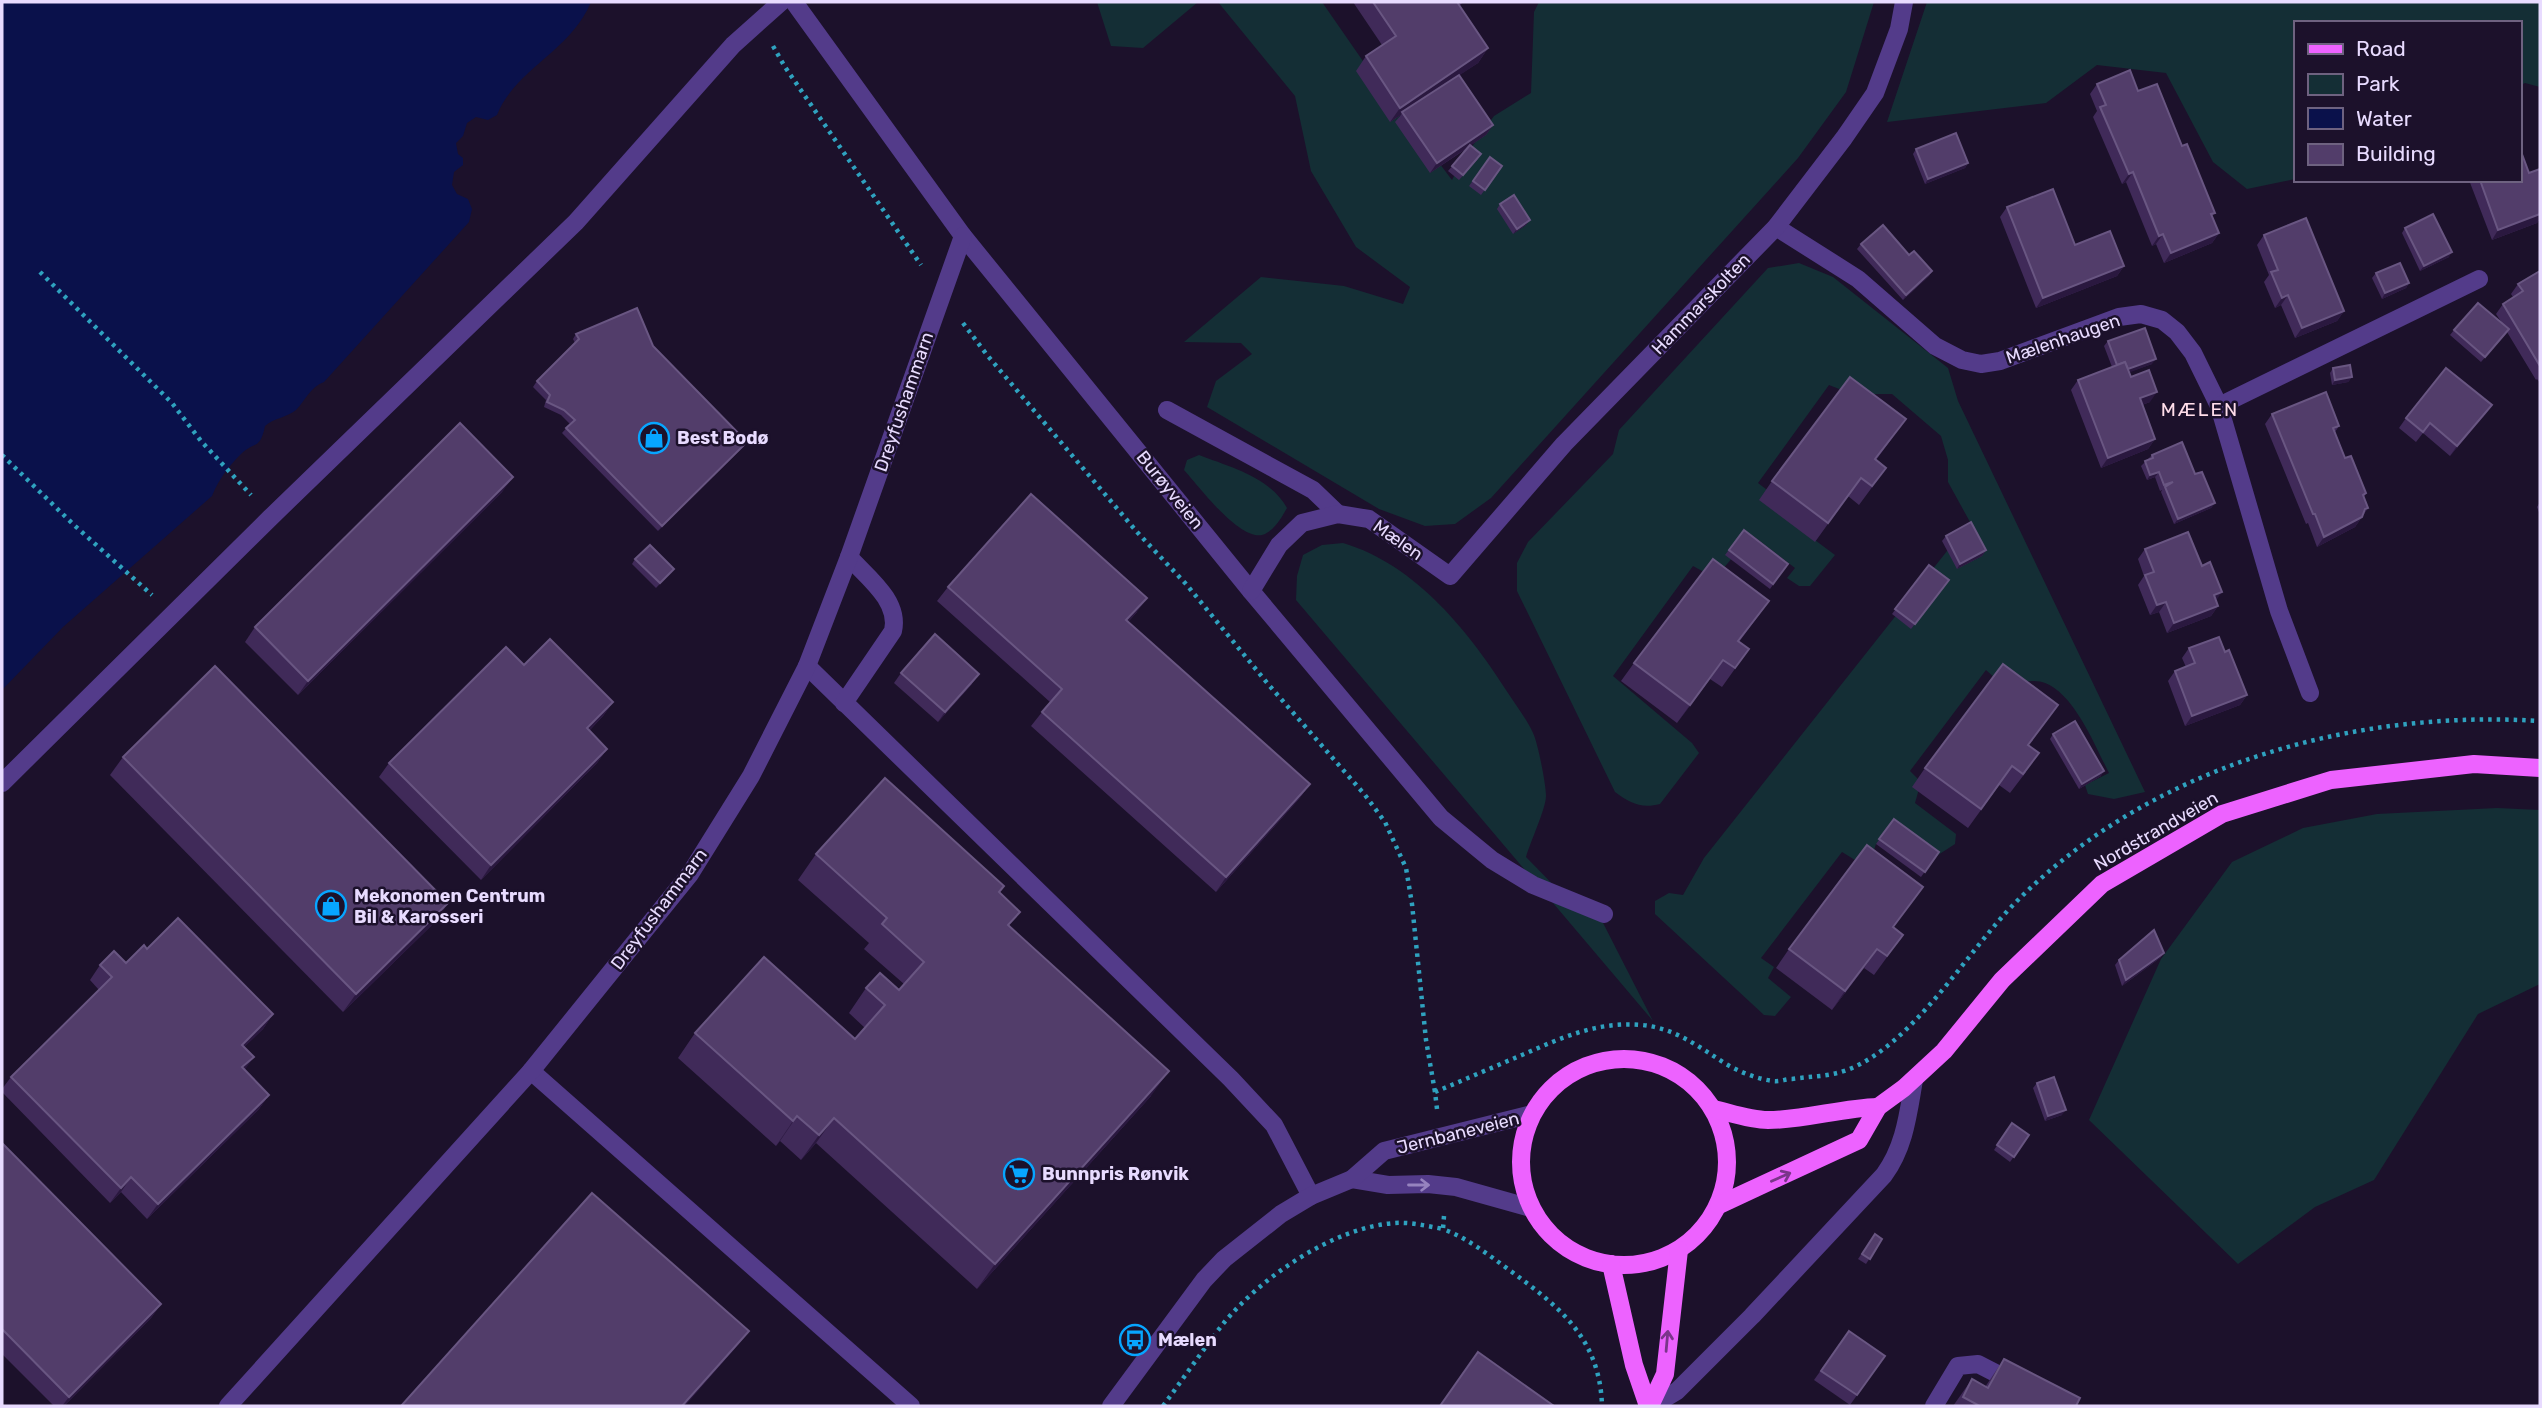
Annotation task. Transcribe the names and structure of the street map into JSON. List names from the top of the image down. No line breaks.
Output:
{"streets":{"main road":["Nordstrandveien"],"street":["Hammarskolten","Mælenhaugen","Dreyfushammarn","Burøyveien","Mælen","Jernbaneveien"]},"crossings":[["Hammarskolten","Mælenhaugen"],["Hammarskolten","Mælen"],["Dreyfushammarn","Burøyveien"],["Burøyveien","Mælen"],["Nordstrandveien","Jernbaneveien"]],"districts":["MÆLEN"],"places":{"shop":["Best Bodø","Mekonomen Centrum Bil & Karosseri"],"supermarket":["Bunnpris Rønvik"],"bus stop":["Mælen"]},"legend":["Road","Park","Water","Building"]}
